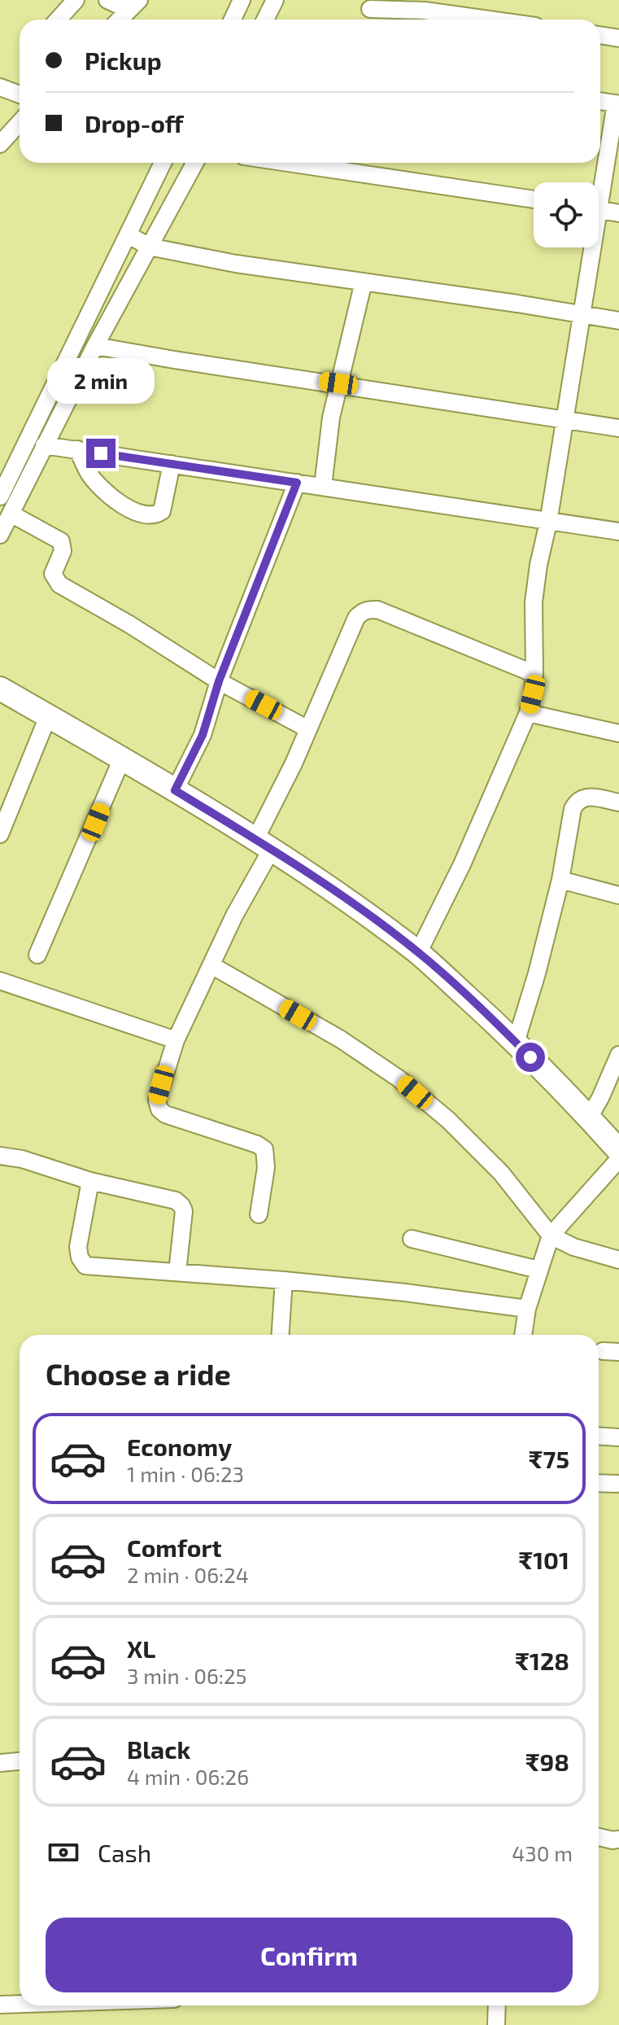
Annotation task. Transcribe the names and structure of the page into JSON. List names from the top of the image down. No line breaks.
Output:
{"page":{"banner":["Pickup","Drop-off"],"bubble":"2 min","heading":"Choose a ride","list":[{"name":"Economy","note":"1 min · 06:23","value":"₹75"},{"name":"Comfort","note":"2 min · 06:24","value":"₹101"},{"name":"XL","note":"3 min · 06:25","value":"₹128"},{"name":"Black","note":"4 min · 06:26","value":"₹98"}],"pay":["Cash","430 m"],"buttons":"Confirm"}}
